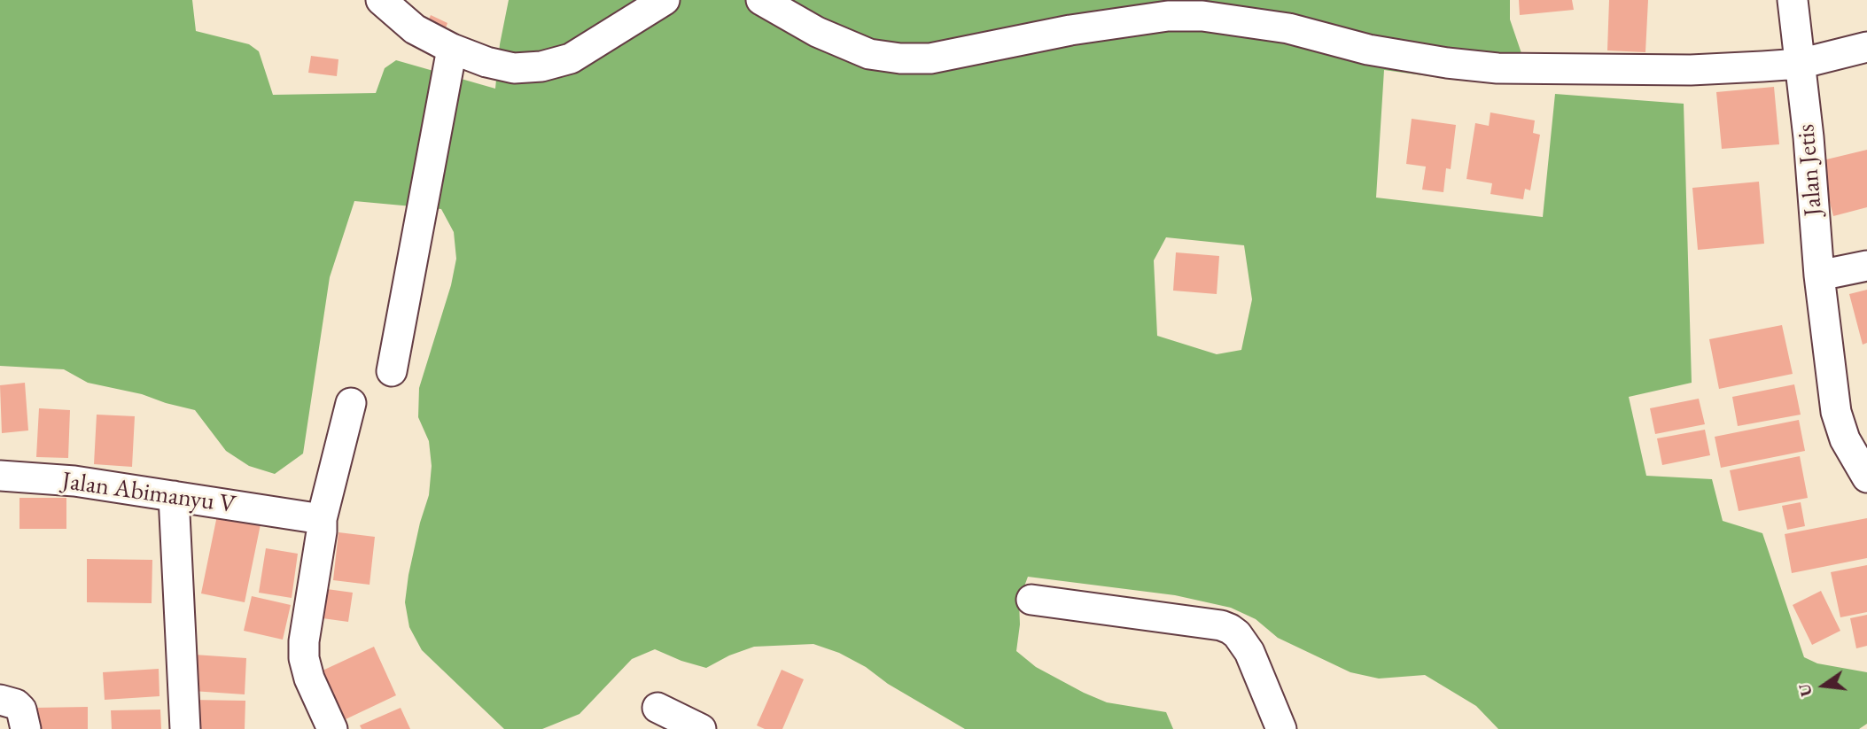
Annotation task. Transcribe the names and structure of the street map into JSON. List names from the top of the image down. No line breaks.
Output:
{"streets":{"street":["Jalan Jetis","Jalan Abimanyu V"]},"north":"left"}
